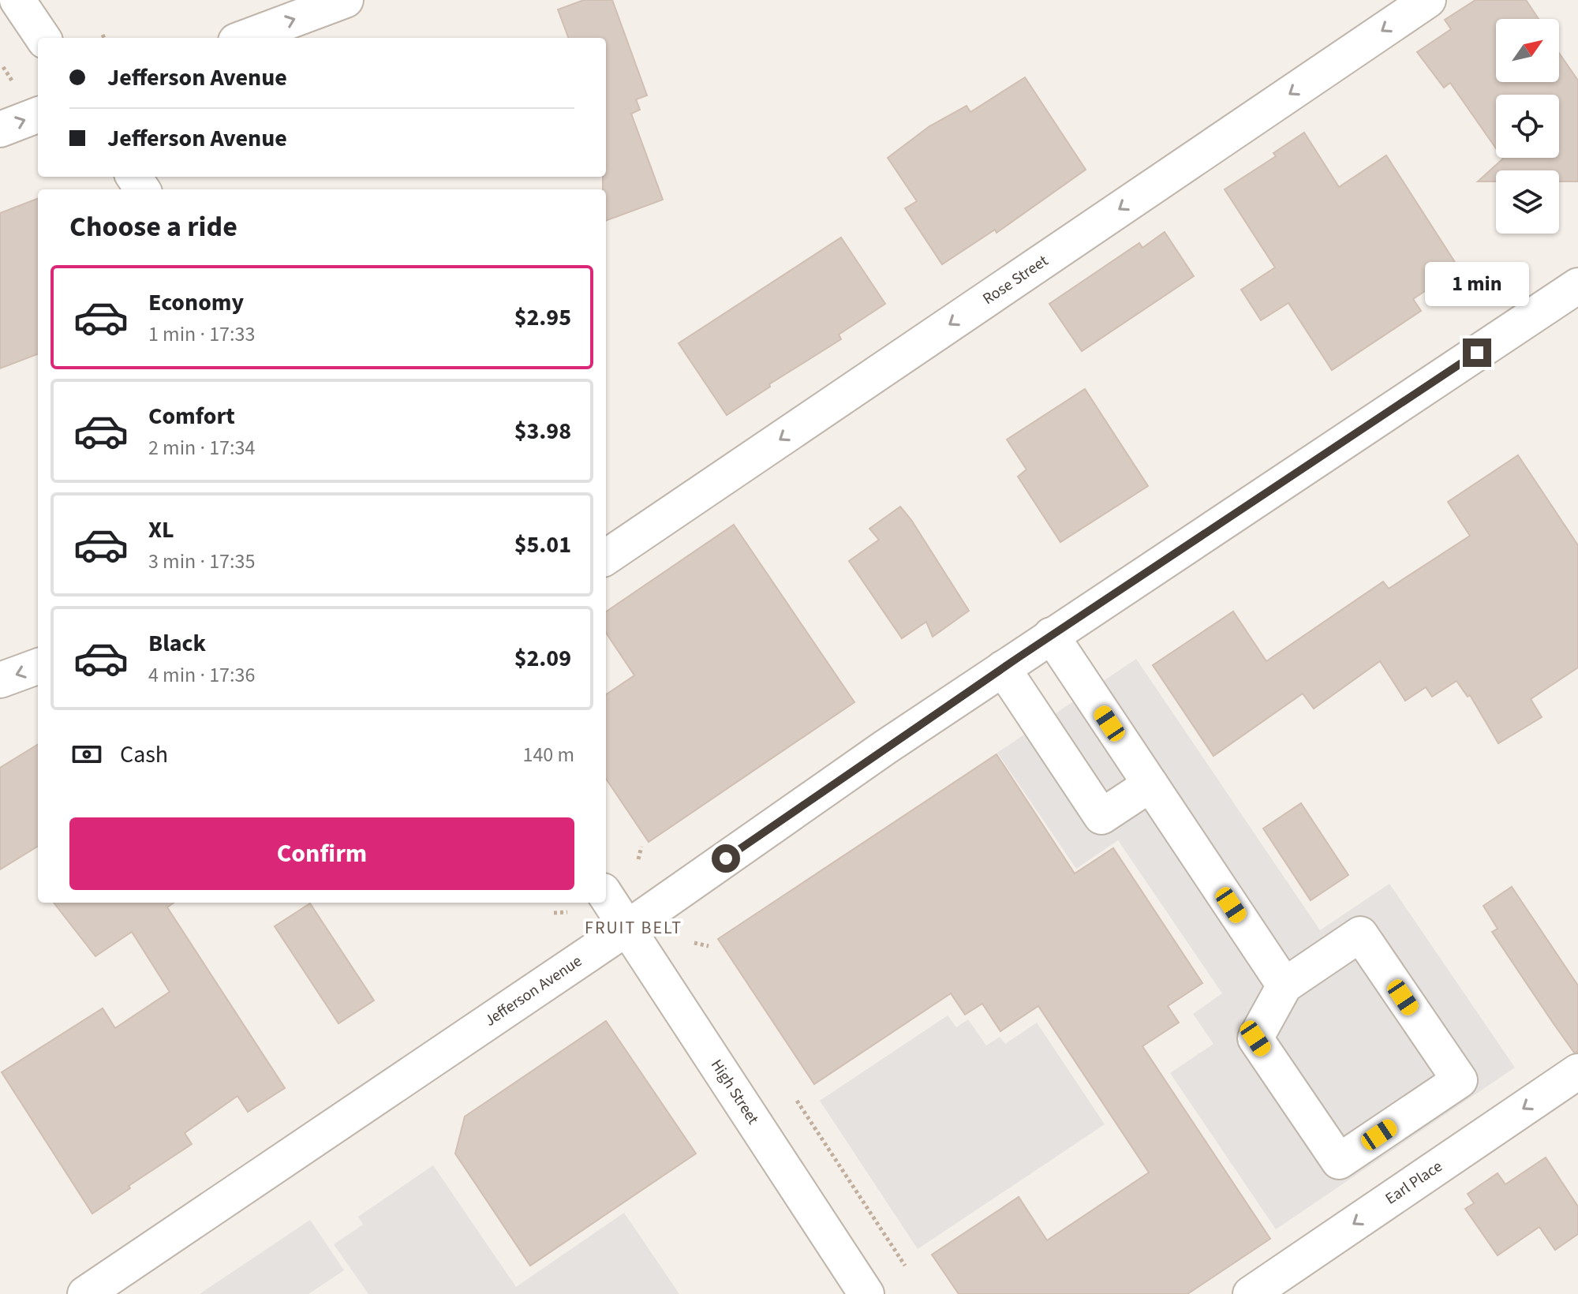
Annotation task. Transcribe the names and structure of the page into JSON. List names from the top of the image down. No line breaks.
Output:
{"streets":{"street":["Rose Street","Jefferson Avenue","High Street","Earl Place"]},"crossings":[["Jefferson Avenue","High Street"]],"one_way":["Rose Street","Earl Place"],"districts":["FRUIT BELT"],"north":"top right","page":{"banner":["Jefferson Avenue","Jefferson Avenue"],"heading":"Choose a ride","bubble":"1 min","list":[{"name":"Economy","note":"1 min · 17:33","value":"$2.95"},{"name":"Comfort","note":"2 min · 17:34","value":"$3.98"},{"name":"XL","note":"3 min · 17:35","value":"$5.01"},{"name":"Black","note":"4 min · 17:36","value":"$2.09"}],"pay":["Cash","140 m"],"buttons":"Confirm"}}
